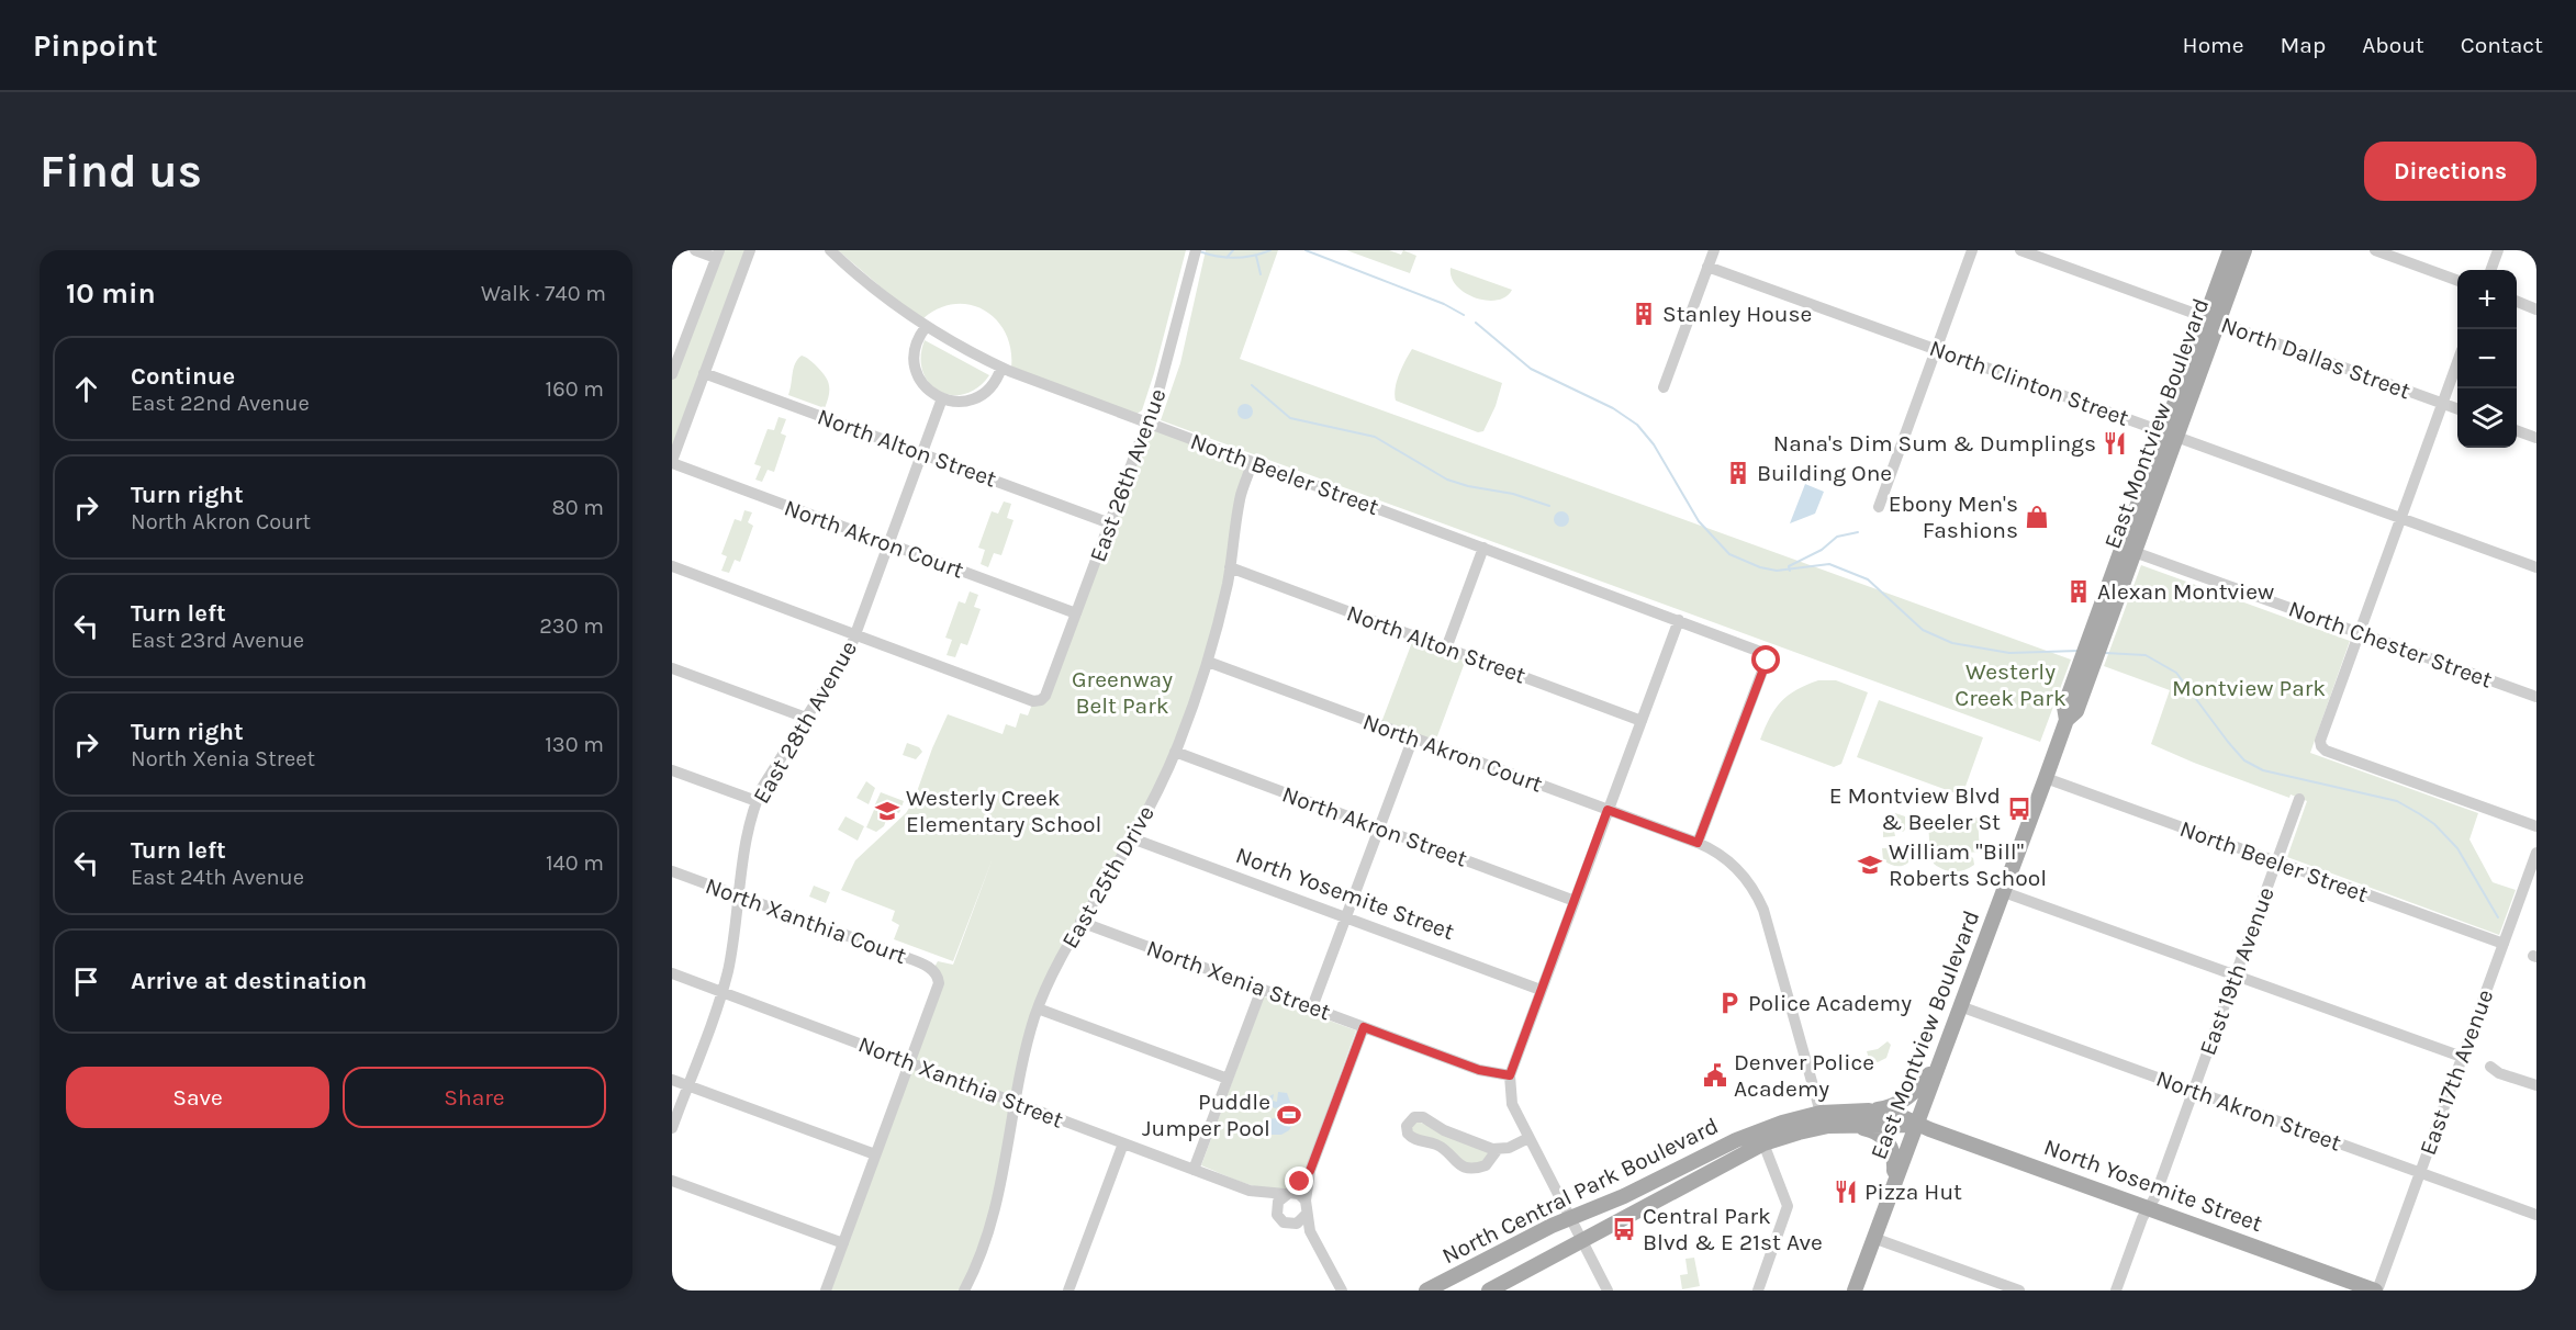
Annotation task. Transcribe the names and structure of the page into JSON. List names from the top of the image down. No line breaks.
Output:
{"streets":{"main road":["East Montview Boulevard","North Yosemite Street","North Central Park Boulevard"],"street":["North Dallas Street","North Clinton Street","North Alton Street","North Beeler Street","East 26th Avenue","North Akron Court","North Chester Street","East 28th Avenue","North Akron Street","East 25th Drive","North Xanthia Court","East 19th Avenue","North Xenia Street","East 17th Avenue","North Xanthia Street"]},"crossings":[["North Dallas Street","East Montview Boulevard"],["North Clinton Street","East Montview Boulevard"],["East Montview Boulevard","North Beeler Street"],["East Montview Boulevard","North Chester Street"],["East Montview Boulevard","North Akron Street"],["East Montview Boulevard","North Yosemite Street"],["East Montview Boulevard","North Central Park Boulevard"],["North Alton Street","East 26th Avenue"],["North Alton Street","East 28th Avenue"],["North Alton Street","East 25th Drive"],["North Beeler Street","East 26th Avenue"],["North Beeler Street","North Akron Court"],["North Beeler Street","East 25th Drive"],["North Beeler Street","East 19th Avenue"],["North Beeler Street","East 17th Avenue"],["East 26th Avenue","North Akron Court"],["East 26th Avenue","East 28th Avenue"],["North Akron Court","East 28th Avenue"],["North Akron Court","East 25th Drive"],["North Akron Court","North Central Park Boulevard"],["East 28th Avenue","North Xanthia Court"],["East 28th Avenue","North Xanthia Street"],["North Akron Street","East 25th Drive"],["North Akron Street","East 19th Avenue"],["North Akron Street","East 17th Avenue"],["East 25th Drive","North Yosemite Street"],["East 25th Drive","North Xenia Street"],["East 25th Drive","North Xanthia Street"],["North Yosemite Street","East 19th Avenue"],["North Yosemite Street","East 17th Avenue"],["North Yosemite Street","North Central Park Boulevard"],["North Xanthia Court","North Xanthia Street"]],"parks":["Westerly Creek Park","Greenway Belt Park","Montview Park"],"places":{"building":["Stanley House","Building One","Alexan Montview"],"restaurant":["Nana's Dim Sum & Dumplings","Pizza Hut"],"shop":["Ebony Men's Fashions"],"bus stop":["E Montview Blvd & Beeler St","Central Park Blvd & E 21st Ave"],"school or university":["Westerly Creek Elementary School","William \"Bill\" Roberts School"],"parking":["Police Academy"],"public building":["Denver Police Academy"],"sports":["Puddle Jumper Pool"]},"page":{"header":"Pinpoint","nav":["Home","Map","About","Contact"],"buttons":["Directions",["Save","Share"]],"title":"Find us","heading":["10 min","Walk · 740 m"],"map_buttons":["+","−"],"list":[["Continue","East 22nd Avenue","160 m"],["Turn right","North Akron Court","80 m"],["Turn left","East 23rd Avenue","230 m"],["Turn right","North Xenia Street","130 m"],["Turn left","East 24th Avenue","140 m"],"Arrive at destination"]}}
